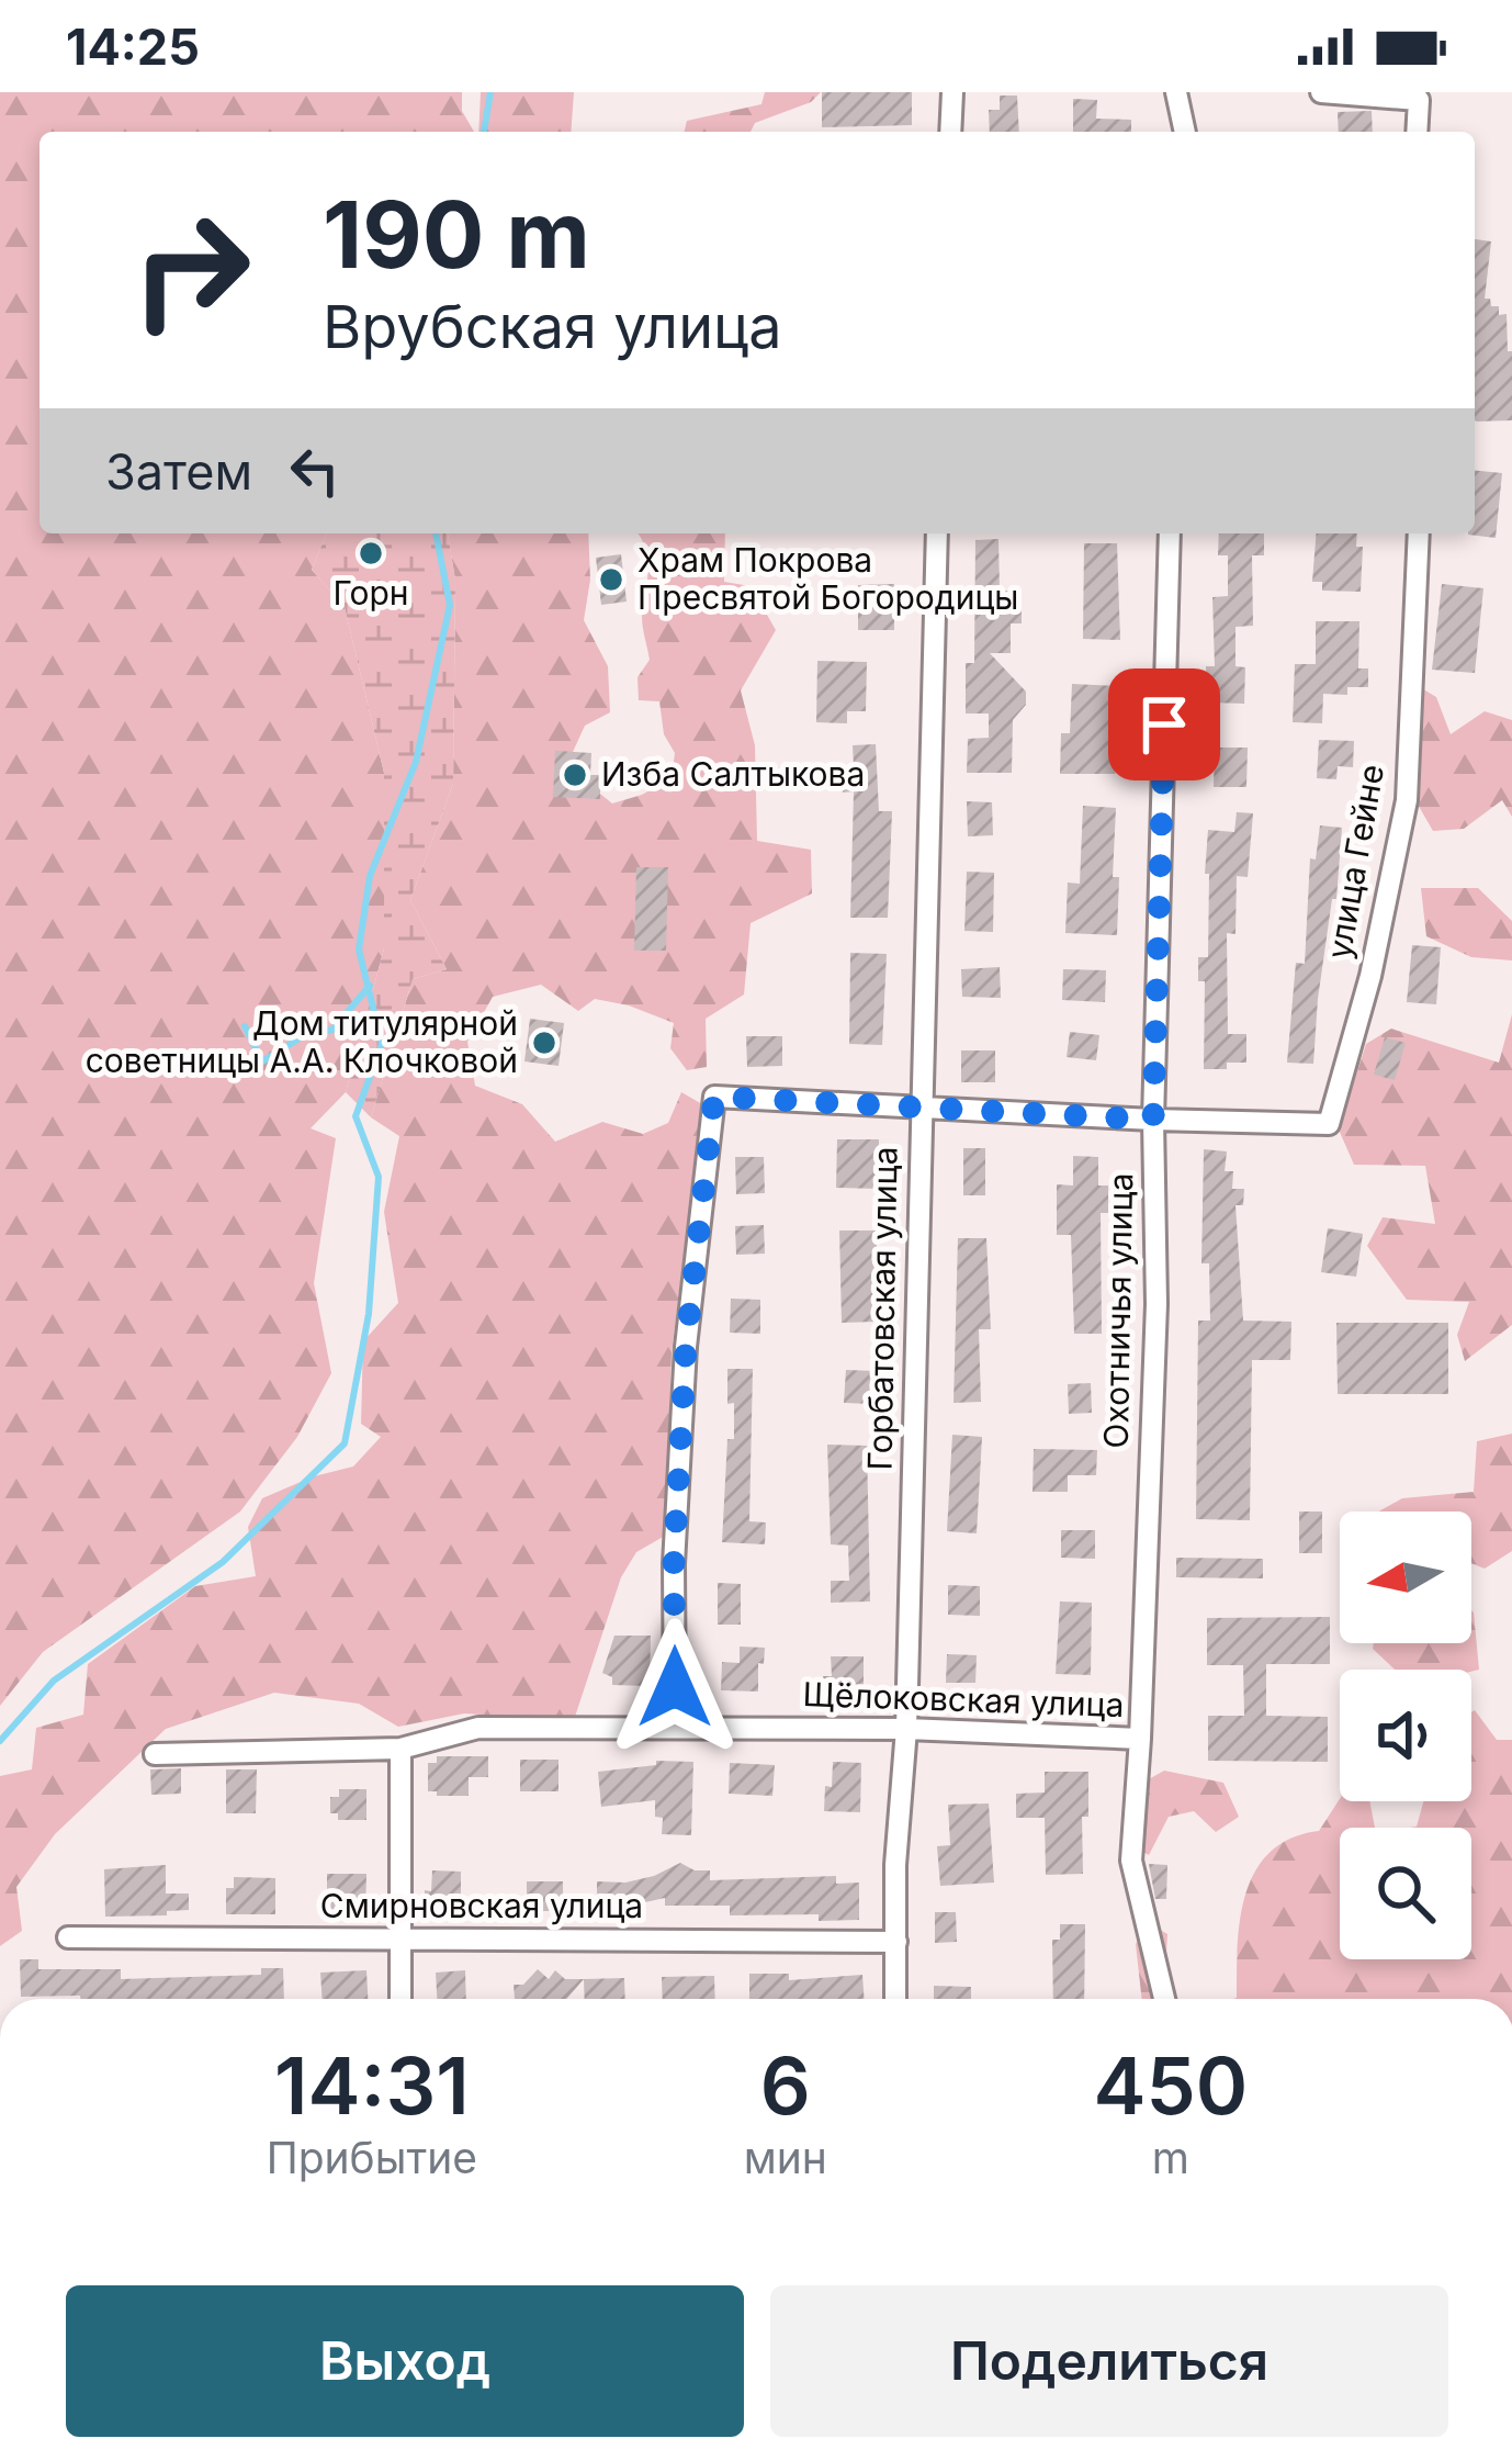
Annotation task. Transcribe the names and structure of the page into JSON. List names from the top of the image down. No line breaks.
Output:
{"streets":{"street":["улица Гейне","Горбатовская улица","Охотничья улица","Щёлоковская улица","Смирновская улица"]},"crossings":[["улица Гейне","Охотничья улица"],["Горбатовская улица","Щёлоковская улица"],["Горбатовская улица","Смирновская улица"],["Охотничья улица","Щёлоковская улица"]],"places":["Горн","Храм Покрова Пресвятой Богородицы","Изба Салтыкова","Дом титулярной советницы А.А. Клочковой"],"north":"left","page":{"status":"14:25","turn":["190 m","Врубская улица"],"then":"Затем","eta":["14:31","Прибытие","6","мин","450","m"],"buttons":["Выход","Поделиться"]}}
